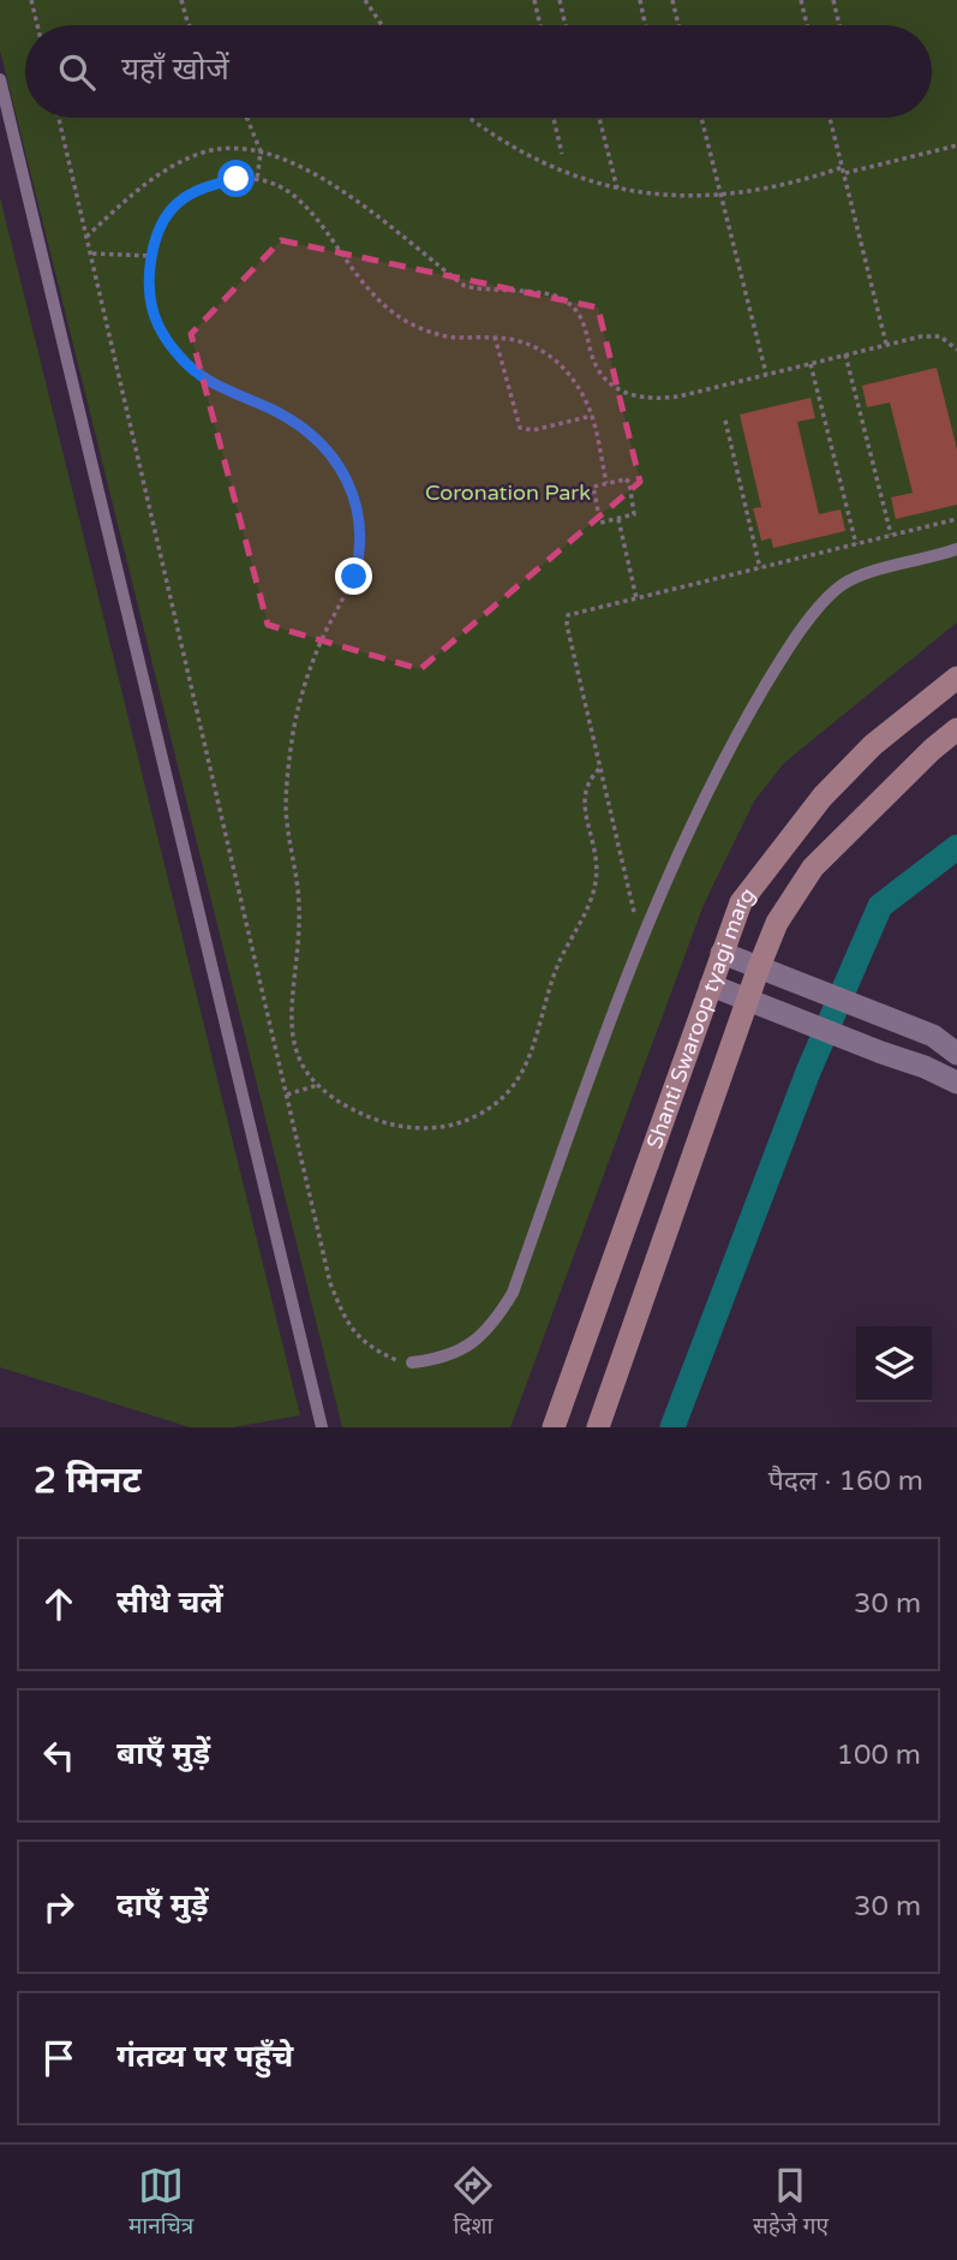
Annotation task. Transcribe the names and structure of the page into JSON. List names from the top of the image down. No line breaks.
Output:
{"streets":{"main road":["Shanti Swaroop tyagi marg"]},"parks":["Coronation Park"],"page":{"search":"यहाँ खोजें","heading":["2 मिनट","पैदल · 160 m"],"list":[["सीधे चलें","30 m"],["बाएँ मुड़ें","100 m"],["दाएँ मुड़ें","30 m"],"गंतव्य पर पहुँचे"],"nav":["मानचित्र","दिशा","सहेजे गए"]}}
